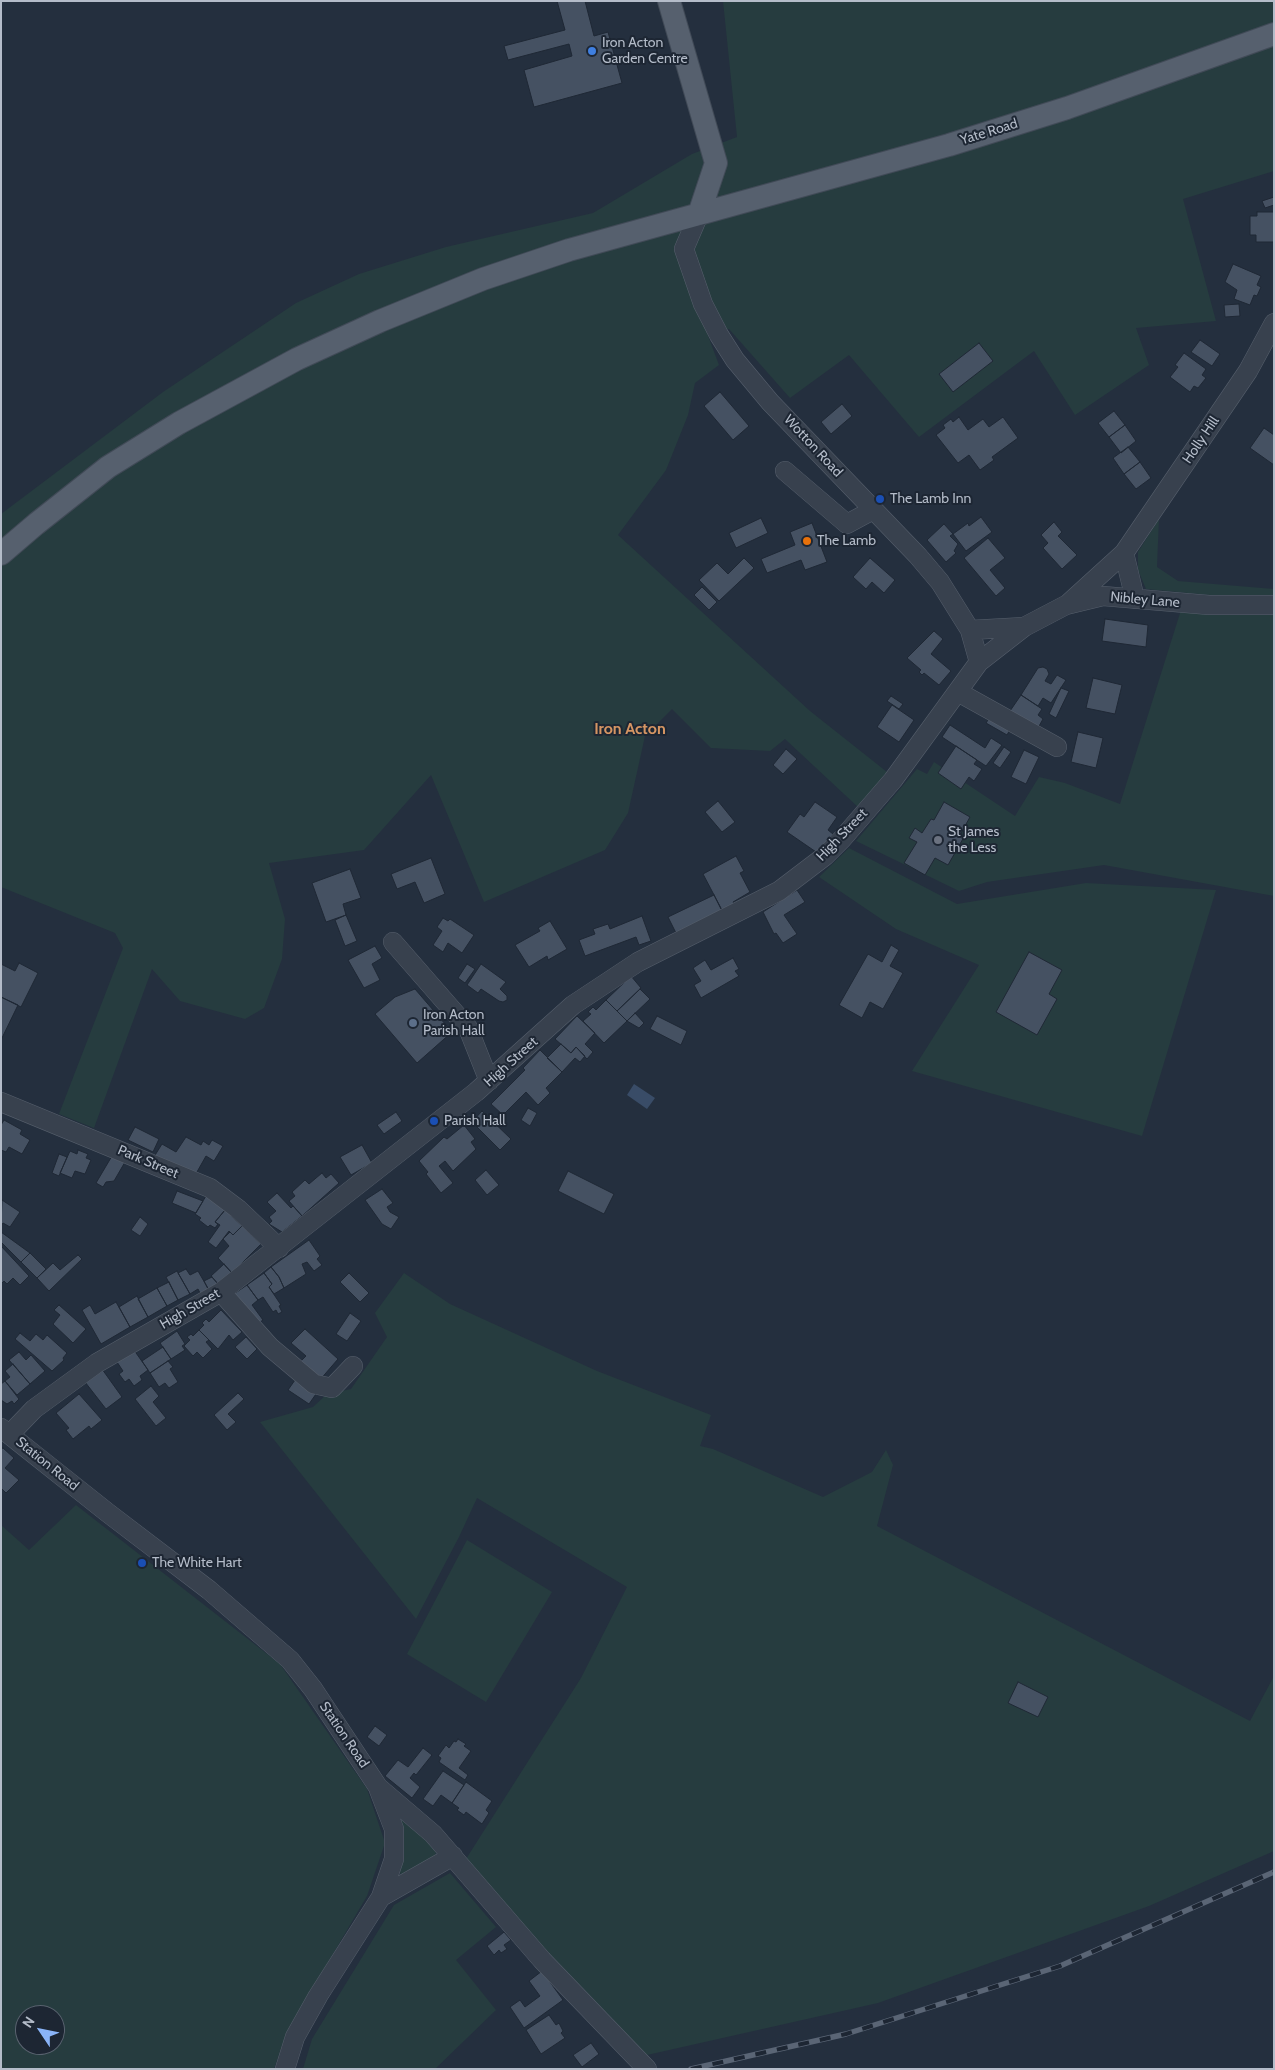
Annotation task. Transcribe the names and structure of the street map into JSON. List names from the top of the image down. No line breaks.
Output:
{"streets":{"main road":["Yate Road"],"street":["Holly Hill","Wotton Road","Nibley Lane","High Street","Park Street","Station Road"]},"crossings":[["Yate Road","Wotton Road"],["Holly Hill","Nibley Lane"],["Wotton Road","Nibley Lane"],["Wotton Road","High Street"],["Nibley Lane","High Street"],["High Street","Park Street"],["High Street","Station Road"]],"districts":["Iron Acton"],"places":["Iron Acton Garden Centre","The Lamb Inn","The Lamb","St James the Less","Iron Acton Parish Hall","Parish Hall","The White Hart"],"north":"top left"}
